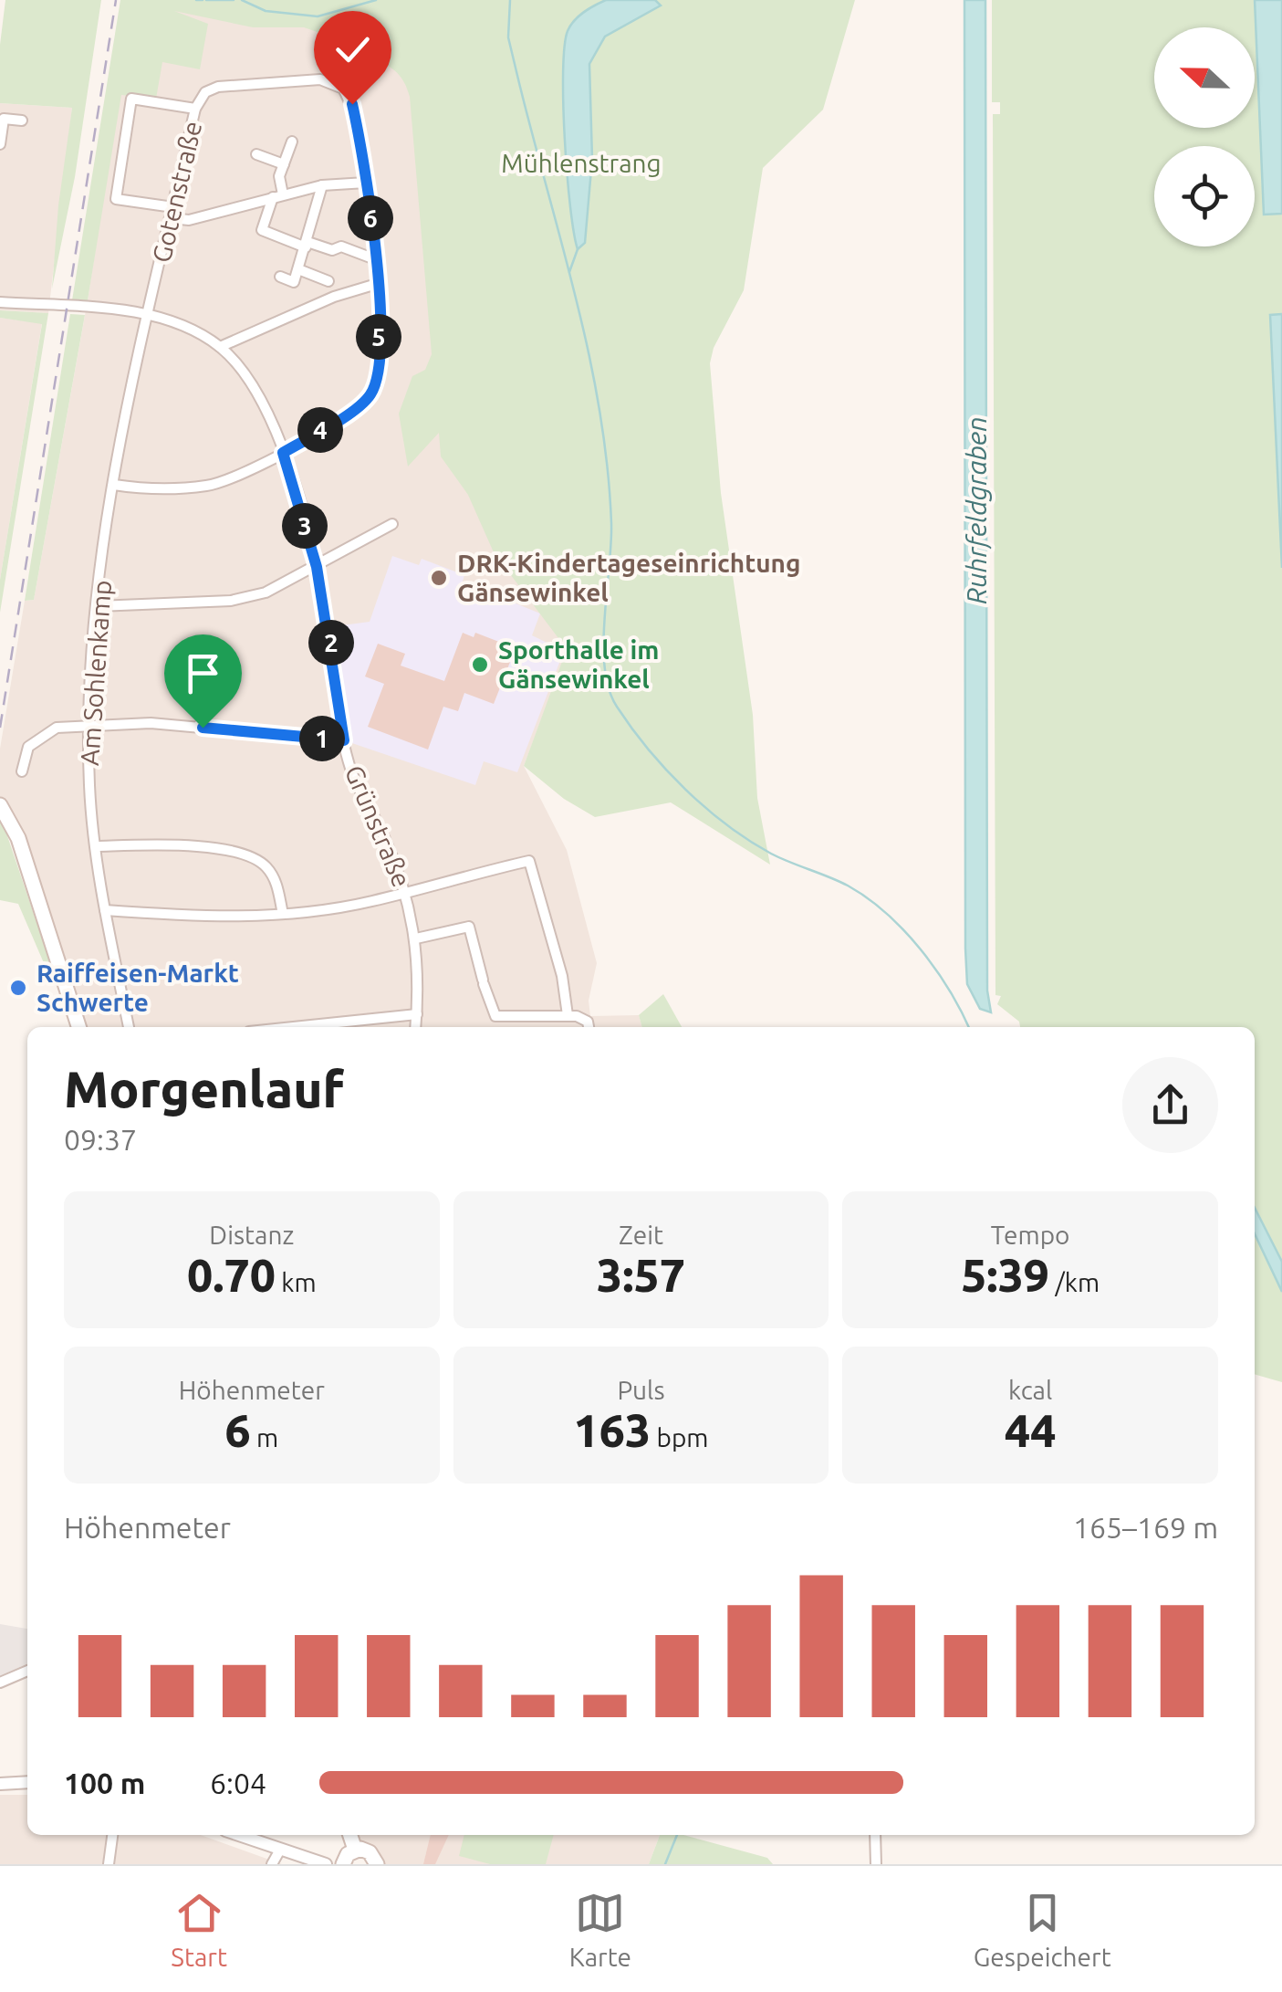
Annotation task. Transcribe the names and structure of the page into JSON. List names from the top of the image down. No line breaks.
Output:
{"streets":{"street":["Gotenstraße","Am Sohlenkamp","Grünstraße"]},"crossings":[["Gotenstraße","Am Sohlenkamp"],["Gotenstraße","Grünstraße"],["Am Sohlenkamp","Grünstraße"]],"water":["Ruhrfeldgraben"],"parks":["Mühlenstrang"],"places":["DRK-Kindertageseinrichtung Gänsewinkel","Sporthalle im Gänsewinkel","Raiffeisen-Markt Schwerte"],"north":"left","page":{"pins":["6","5","4","3","2","1"],"heading":["Morgenlauf","09:37"],"stats":[["Distanz","0.70 km"],["Zeit","3:57"],["Tempo","5:39 /km"],["Höhenmeter","6 m"],["Puls","163 bpm"],["kcal","44"]],"chart":["Höhenmeter","165–169 m"],"list":[{"name":"100 m","note":"6:04"}],"tabs":["Start","Karte","Gespeichert"]}}
